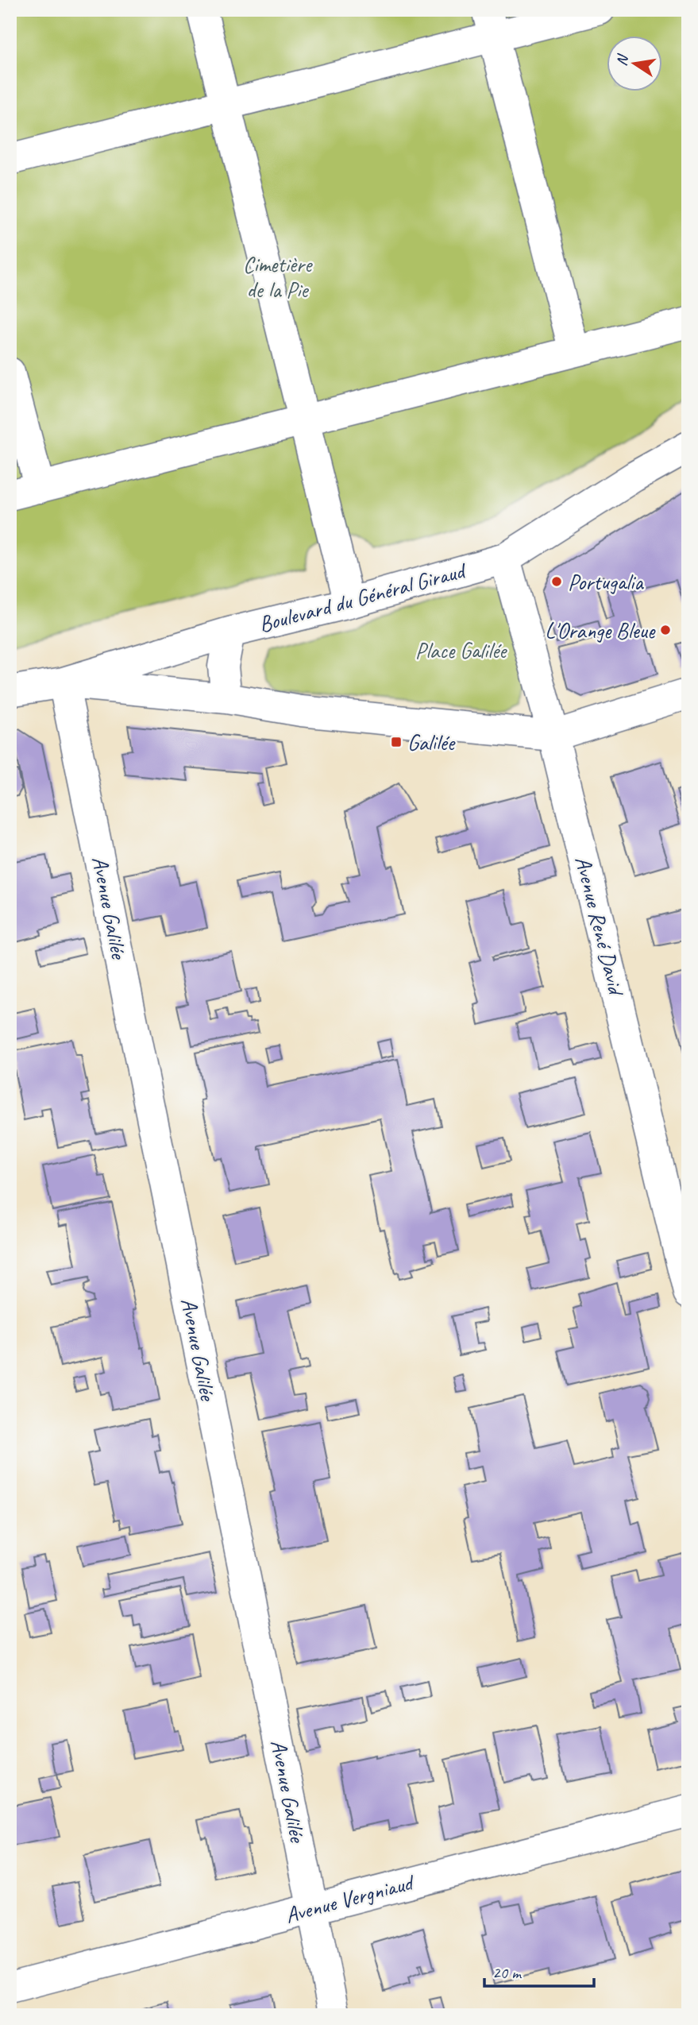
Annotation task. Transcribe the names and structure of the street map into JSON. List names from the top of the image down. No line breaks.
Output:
{"streets":{"street":["Boulevard du Général Giraud","Avenue Galilée","Avenue René David","Avenue Vergniaud"]},"crossings":[["Boulevard du Général Giraud","Avenue Galilée"],["Boulevard du Général Giraud","Avenue René David"],["Avenue Galilée","Avenue Vergniaud"]],"parks":["Cimetière de la Pie","Place Galilée"],"places":{"other":["Portugalia","L'Orange Bleue"],"transit":["Galilée"]},"scale_bar":"20 m","north":"left"}
